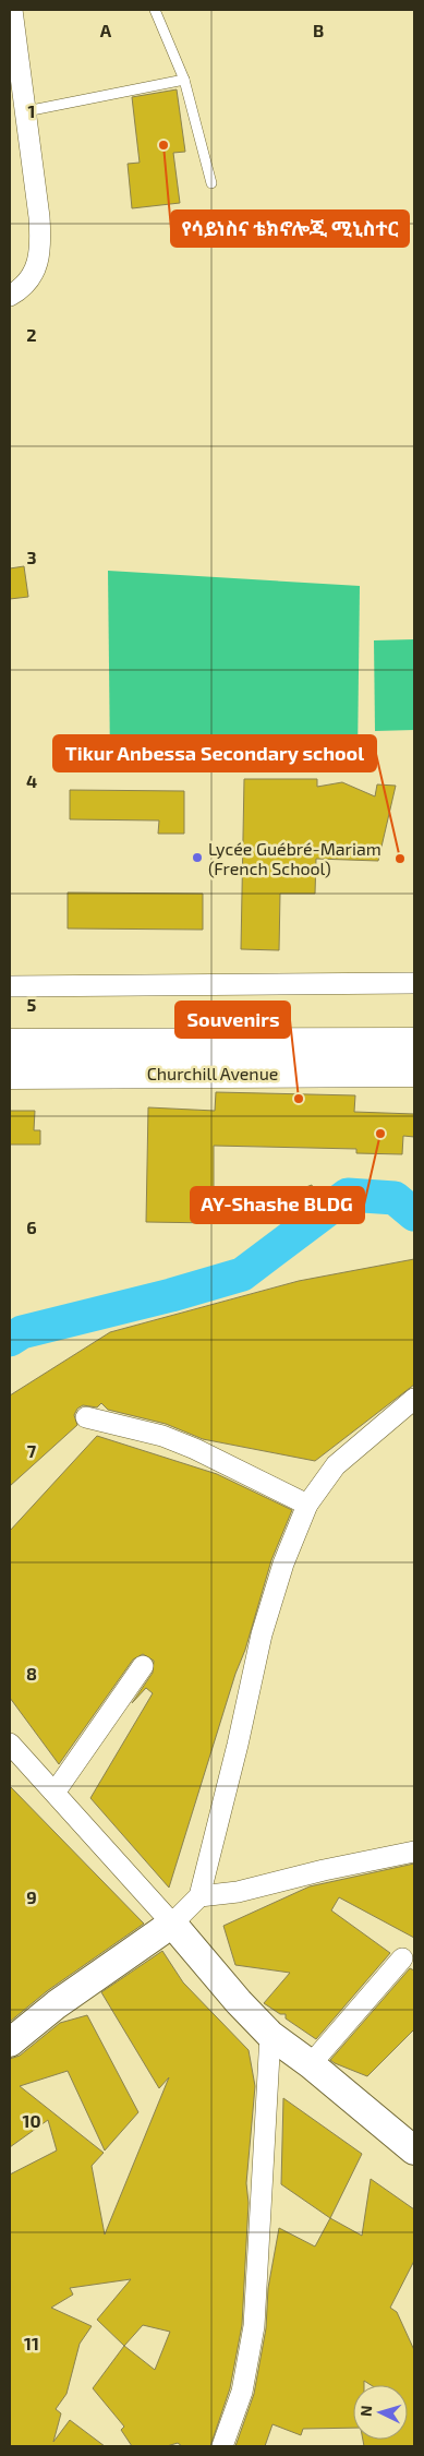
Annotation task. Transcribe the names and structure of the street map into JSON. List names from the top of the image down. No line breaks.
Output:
{"streets":{"main road":["Churchill Avenue"]},"places":["የሳይነስና ቴክኖሎጂ ሚኒስተር","Lycée Guébré-Mariam (French School)","Tikur Anbessa Secondary school","Souvenirs","AY-Shashe BLDG"],"north":"left","grid":{"columns":["A","B"],"rows":["1","2","3","4","5","6","7","8","9","10","11"]}}
